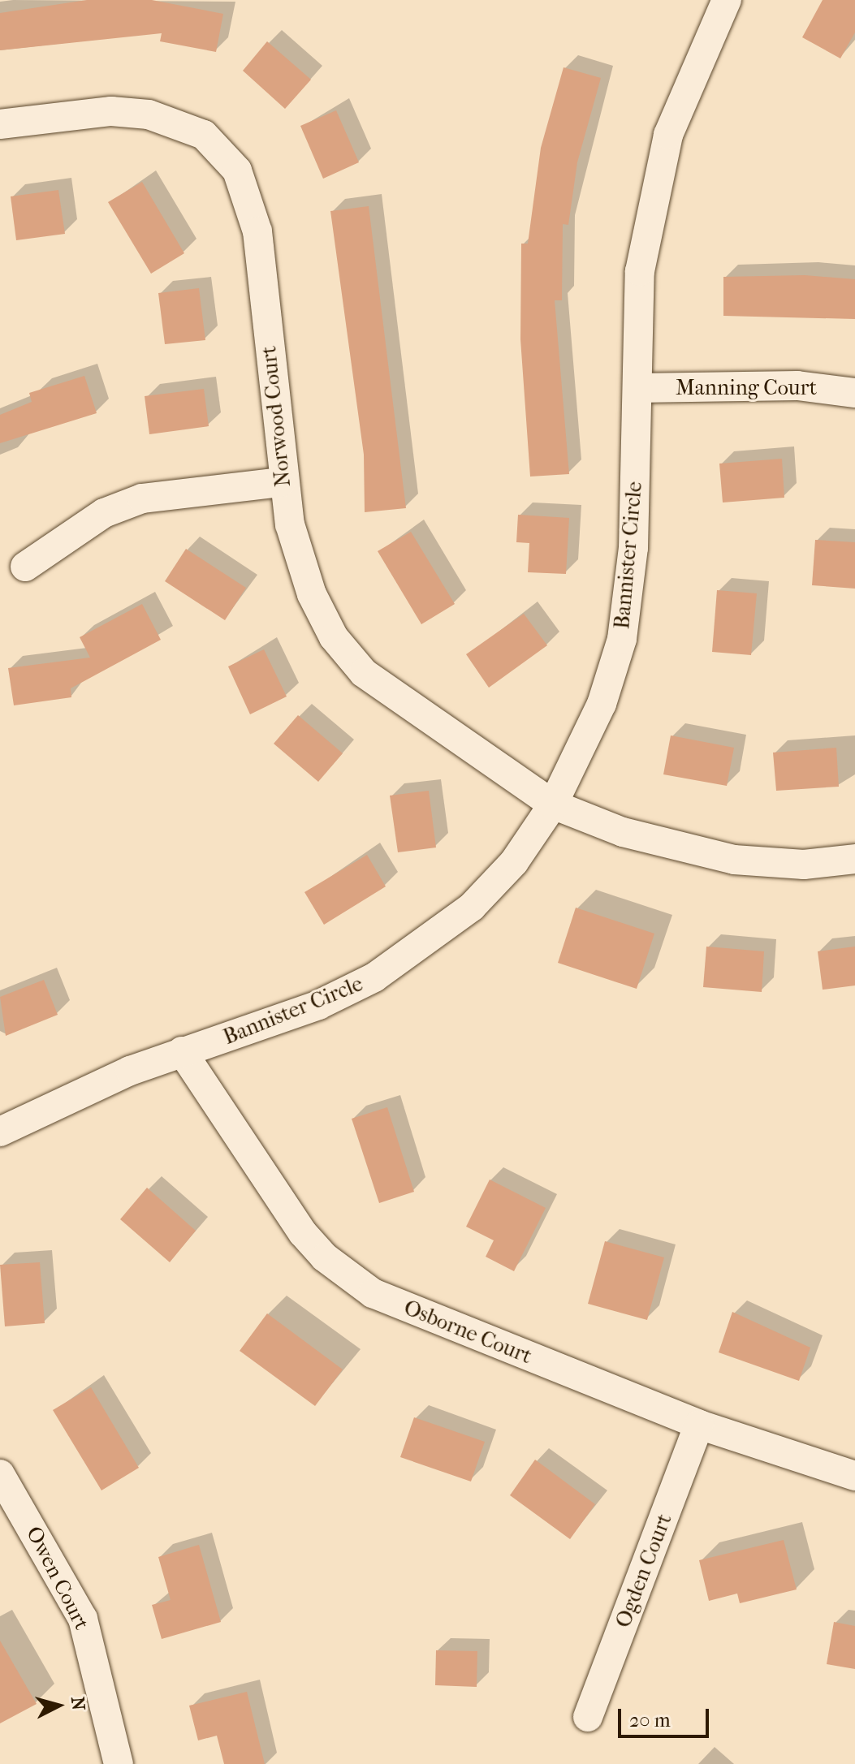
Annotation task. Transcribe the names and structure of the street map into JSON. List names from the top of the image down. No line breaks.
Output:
{"streets":{"street":["Manning Court","Norwood Court","Bannister Circle","Osborne Court","Ogden Court","Owen Court"]},"crossings":[["Manning Court","Bannister Circle"],["Norwood Court","Bannister Circle"],["Bannister Circle","Osborne Court"],["Osborne Court","Ogden Court"]],"scale_bar":"20 m","north":"right"}
